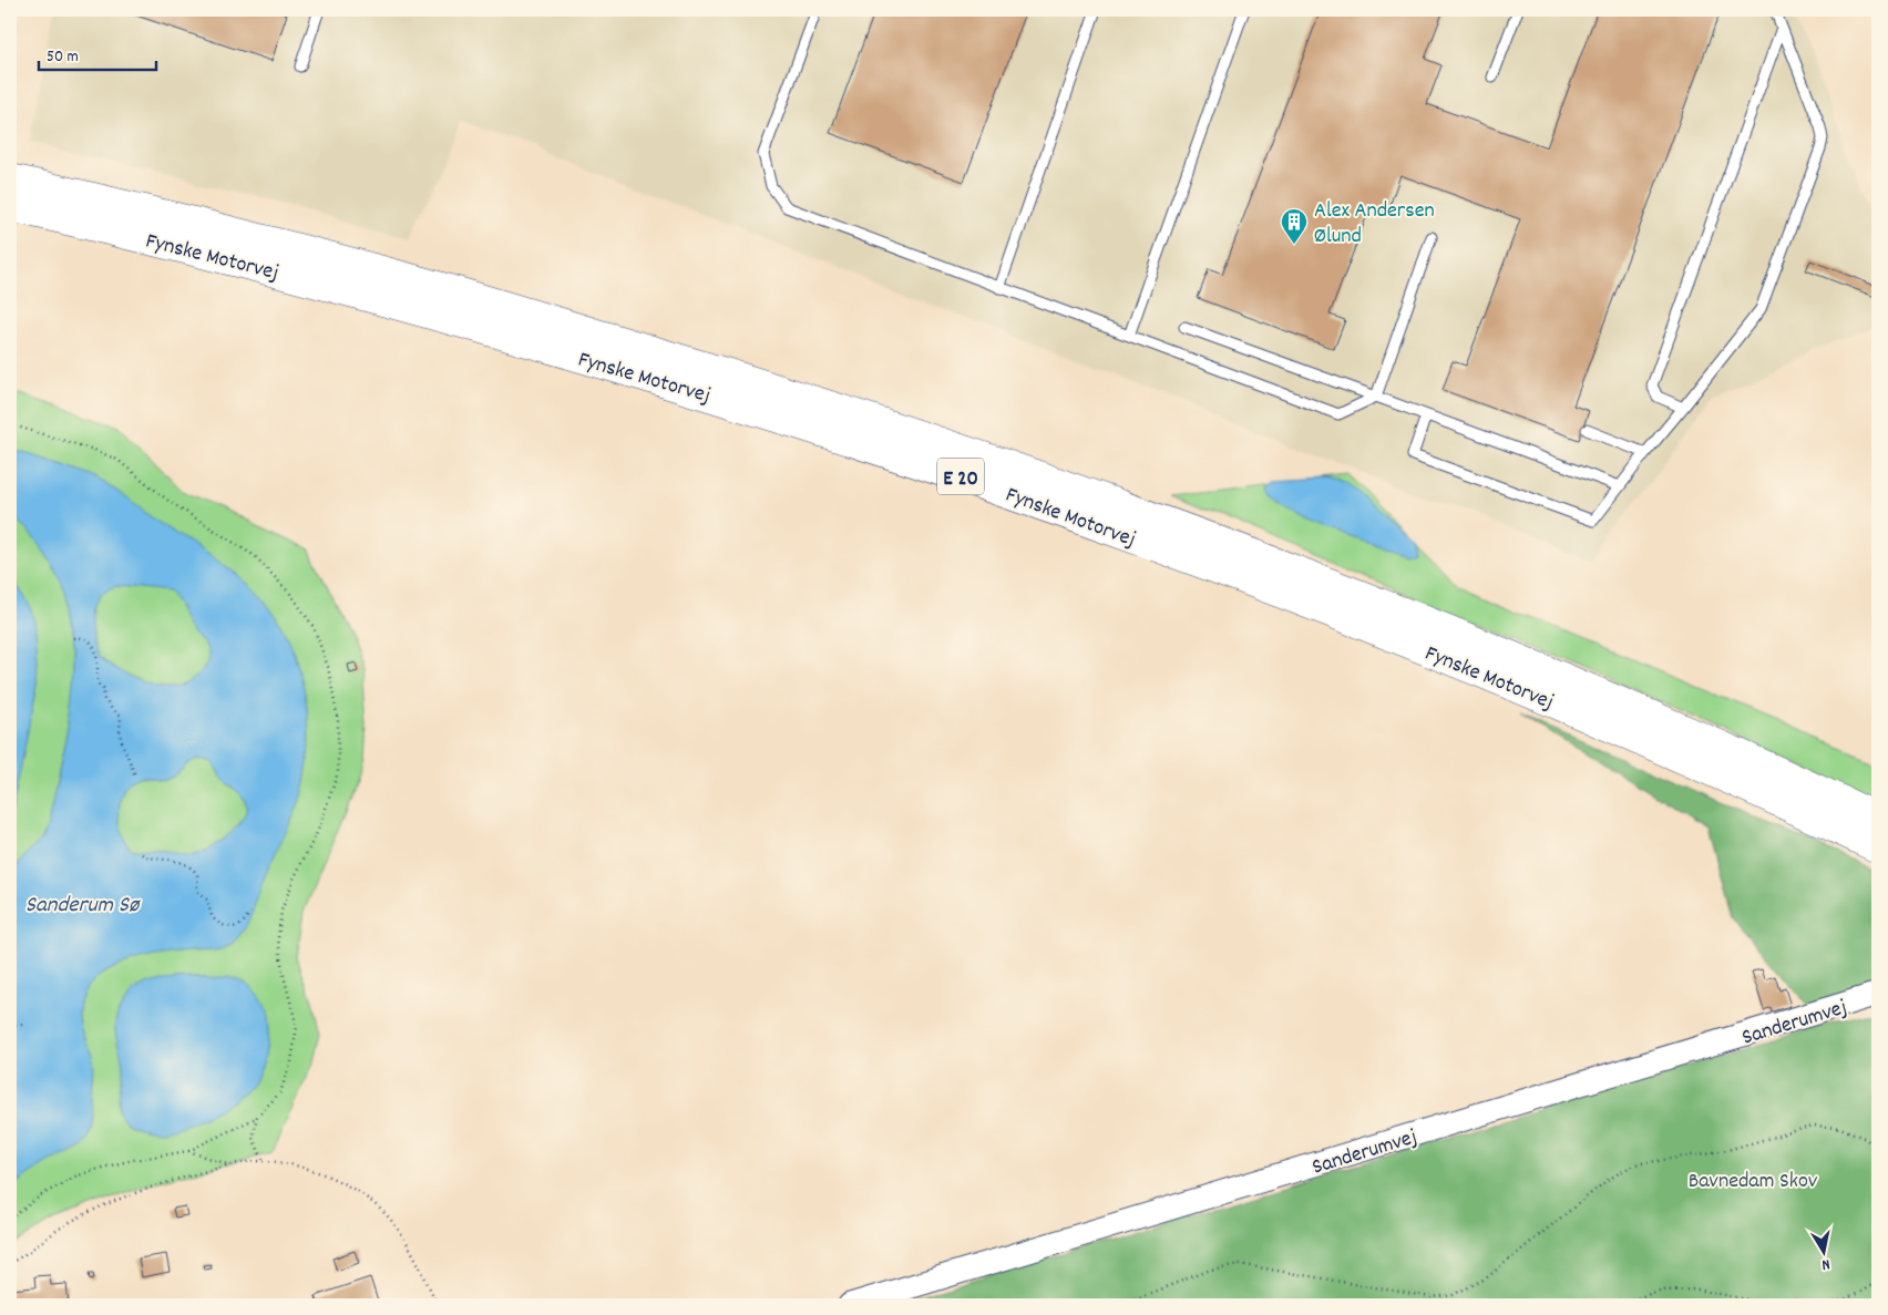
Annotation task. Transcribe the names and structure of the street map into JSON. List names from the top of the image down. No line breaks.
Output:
{"streets":{"highway":["Fynske Motorvej","E 20"],"street":["Sanderumvej"]},"water":["Sanderum Sø"],"parks":["Bavnedam Skov"],"places":{"building":["Alex Andersen Ølund"]},"scale_bar":"50 m","north":"bottom"}
